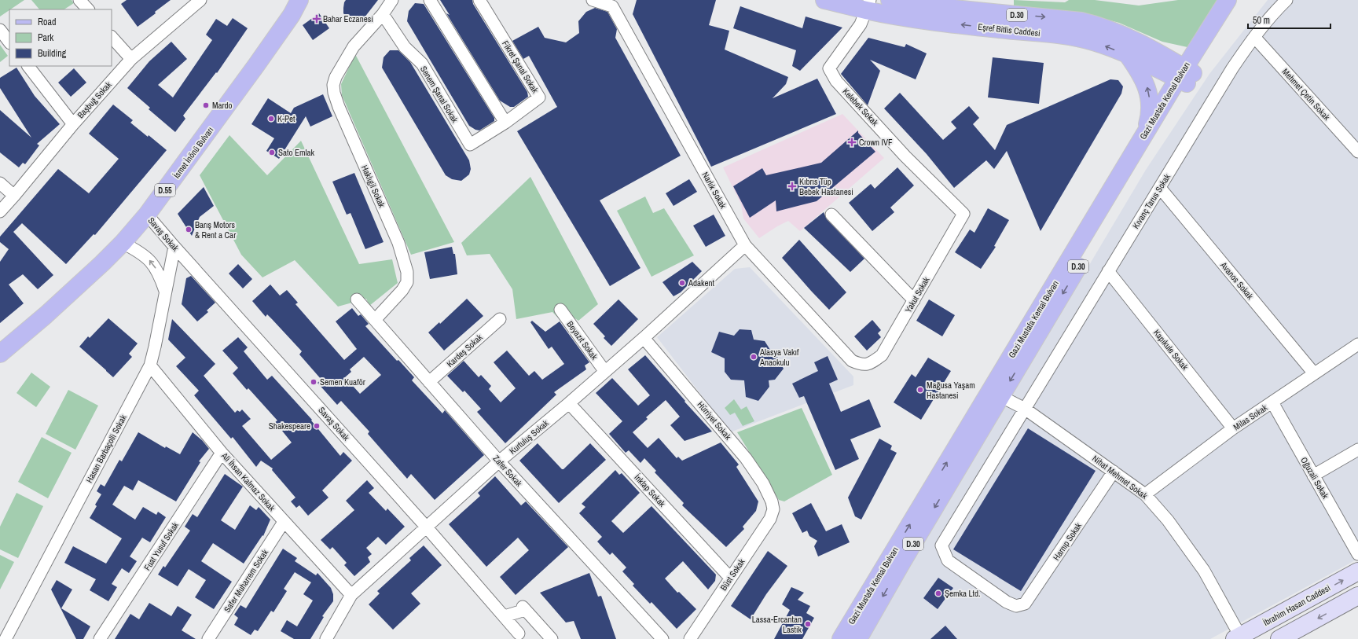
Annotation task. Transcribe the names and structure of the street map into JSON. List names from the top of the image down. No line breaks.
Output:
{"streets":{"main road":["D.30","Eşref Bitlis Caddesi","Gazi Mustafa Kemal Bulvarı","İsmet İnönü Bulvarı","D.55","İbrahim Hasan Caddesi"],"street":["Fikret Şanal Sokak","Senem Şanal Sokak","Mehmet Çetin Sokak","Başbuğ Sokak","Kelebek Sokak","Haklıgil Sokak","Narlık Sokak","Kıvanç Tarus Sokak","Savaş Sokak","Avanos Sokak","Yakut Sokak","Beyazıt Sokak","Kapıkule Sokak","Kardeş Sokak","Milas Sokak","Hürriyet Sokak","Kurtuluş Sokak","Hasan Barbaçolli Sokak","Zafer Sokak","Nihat Mehmet Sokak","Oğuzali Sokak","Ali İhsan Kalmaz Sokak","İnklap Sokak","Harnıp Sokak","Fuat Yusuf Sokak","Büst Sokak","Safer Muharrem Sokak"]},"crossings":[["Eşref Bitlis Caddesi","Gazi Mustafa Kemal Bulvarı"],["Eşref Bitlis Caddesi","Kelebek Sokak"],["Fikret Şanal Sokak","Senem Şanal Sokak"],["Senem Şanal Sokak","Haklıgil Sokak"],["Mehmet Çetin Sokak","Kıvanç Tarus Sokak"],["Gazi Mustafa Kemal Bulvarı","Nihat Mehmet Sokak"],["Kelebek Sokak","Yakut Sokak"],["İsmet İnönü Bulvarı","Savaş Sokak"],["Haklıgil Sokak","Zafer Sokak"],["Narlık Sokak","Yakut Sokak"],["Narlık Sokak","Kurtuluş Sokak"],["Kıvanç Tarus Sokak","Avanos Sokak"],["Kıvanç Tarus Sokak","Kapıkule Sokak"],["Kıvanç Tarus Sokak","Nihat Mehmet Sokak"],["Kıvanç Tarus Sokak","Harnıp Sokak"],["Savaş Sokak","Kurtuluş Sokak"],["Savaş Sokak","Hasan Barbaçolli Sokak"],["Avanos Sokak","Milas Sokak"],["Beyazıt Sokak","Kurtuluş Sokak"],["Kapıkule Sokak","Milas Sokak"],["Kardeş Sokak","Zafer Sokak"],["Milas Sokak","Nihat Mehmet Sokak"],["Milas Sokak","Oğuzali Sokak"],["Hürriyet Sokak","Kurtuluş Sokak"],["Hürriyet Sokak","Büst Sokak"],["Kurtuluş Sokak","Zafer Sokak"],["Kurtuluş Sokak","Ali İhsan Kalmaz Sokak"],["Kurtuluş Sokak","İnklap Sokak"],["Hasan Barbaçolli Sokak","Ali İhsan Kalmaz Sokak"],["Nihat Mehmet Sokak","Harnıp Sokak"],["Nihat Mehmet Sokak","İbrahim Hasan Caddesi"],["Ali İhsan Kalmaz Sokak","Fuat Yusuf Sokak"],["Ali İhsan Kalmaz Sokak","Safer Muharrem Sokak"],["İnklap Sokak","Büst Sokak"]],"places":{"health":["Bahar Eczanesi","Crown IVF","Kıbrıs Tüp Bebek Hastanesi"],"other":["Mardo","K-Pet","Sato Emlak","Barış Motors & Rent a Car","Adakent","Alasya Vakıf Anaokulu","Semen Kuaför","Mağusa Yaşam Hastanesi","Shakespeare","Şemka Ltd.","Lassa-Ercantan Lastik"]},"legend":["Road","Park","Building"],"scale_bar":"50 m"}
